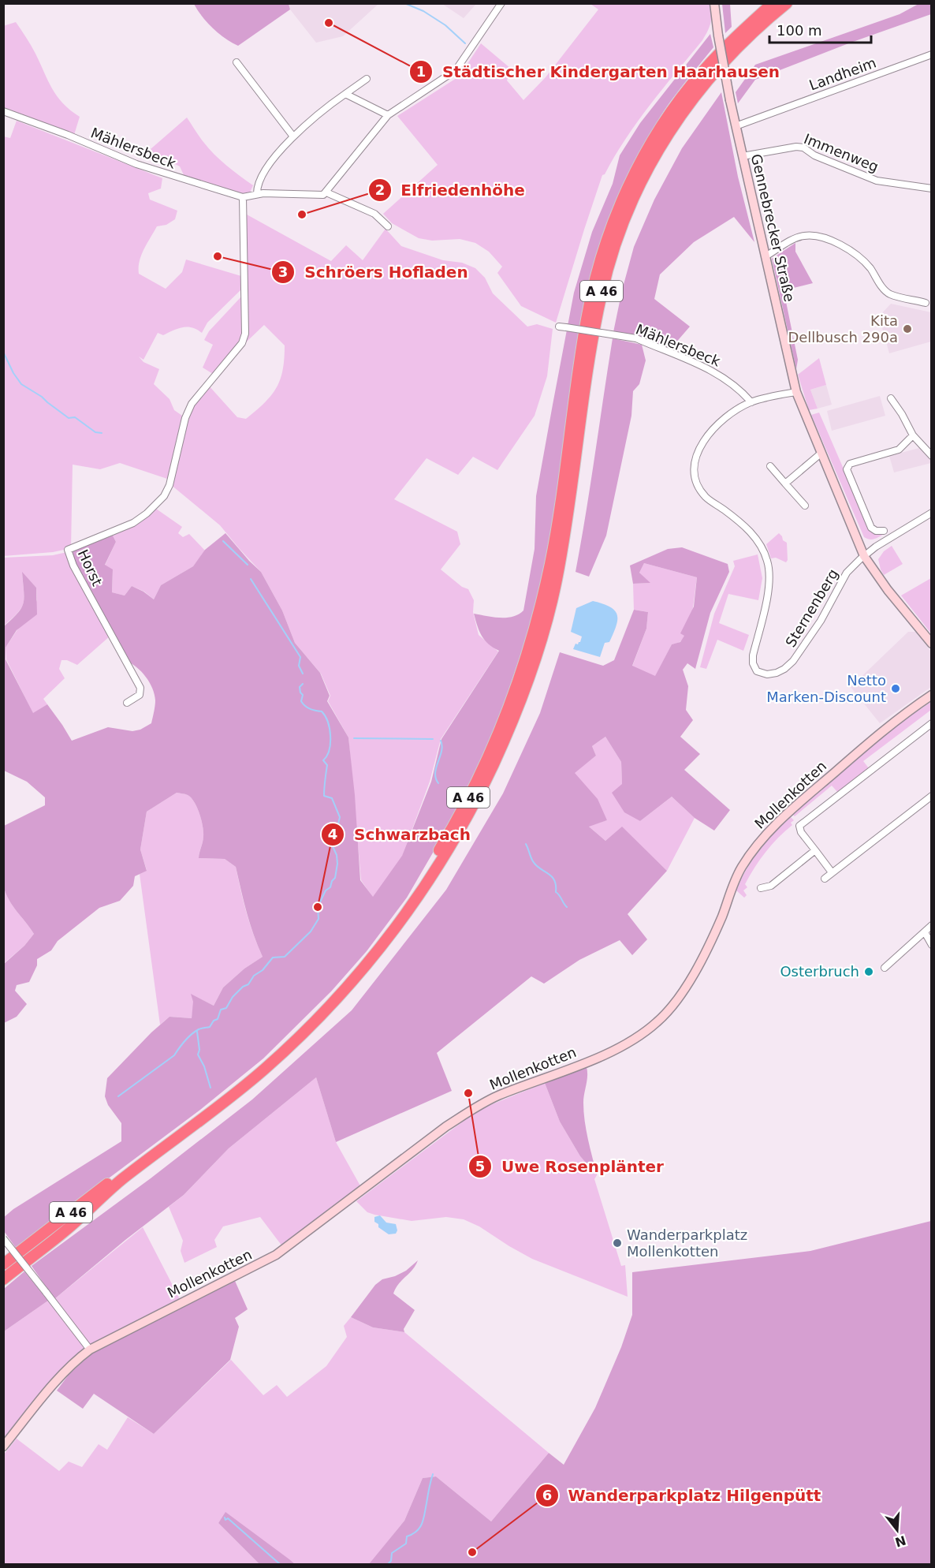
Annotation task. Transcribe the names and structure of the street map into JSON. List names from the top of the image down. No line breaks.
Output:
{"streets":{"highway":["A 46"],"main road":["Gennebrecker Straße","Mollenkotten"],"street":["Landheim","Mählersbeck","Immenweg","Horst","Sternenberg"]},"crossings":[["Landheim","Gennebrecker Straße"],["Mählersbeck","Horst"],["Mählersbeck","Sternenberg"],["Immenweg","Gennebrecker Straße"],["Gennebrecker Straße","Sternenberg"]],"places":["Städtischer Kindergarten Haarhausen","Elfriedenhöhe","Schröers Hofladen","Kita Dellbusch 290a","Netto Marken-Discount","Schwarzbach","Osterbruch","Uwe Rosenplänter","Wanderparkplatz Mollenkotten","Wanderparkplatz Hilgenpütt"],"scale_bar":"100 m","north":"bottom"}
